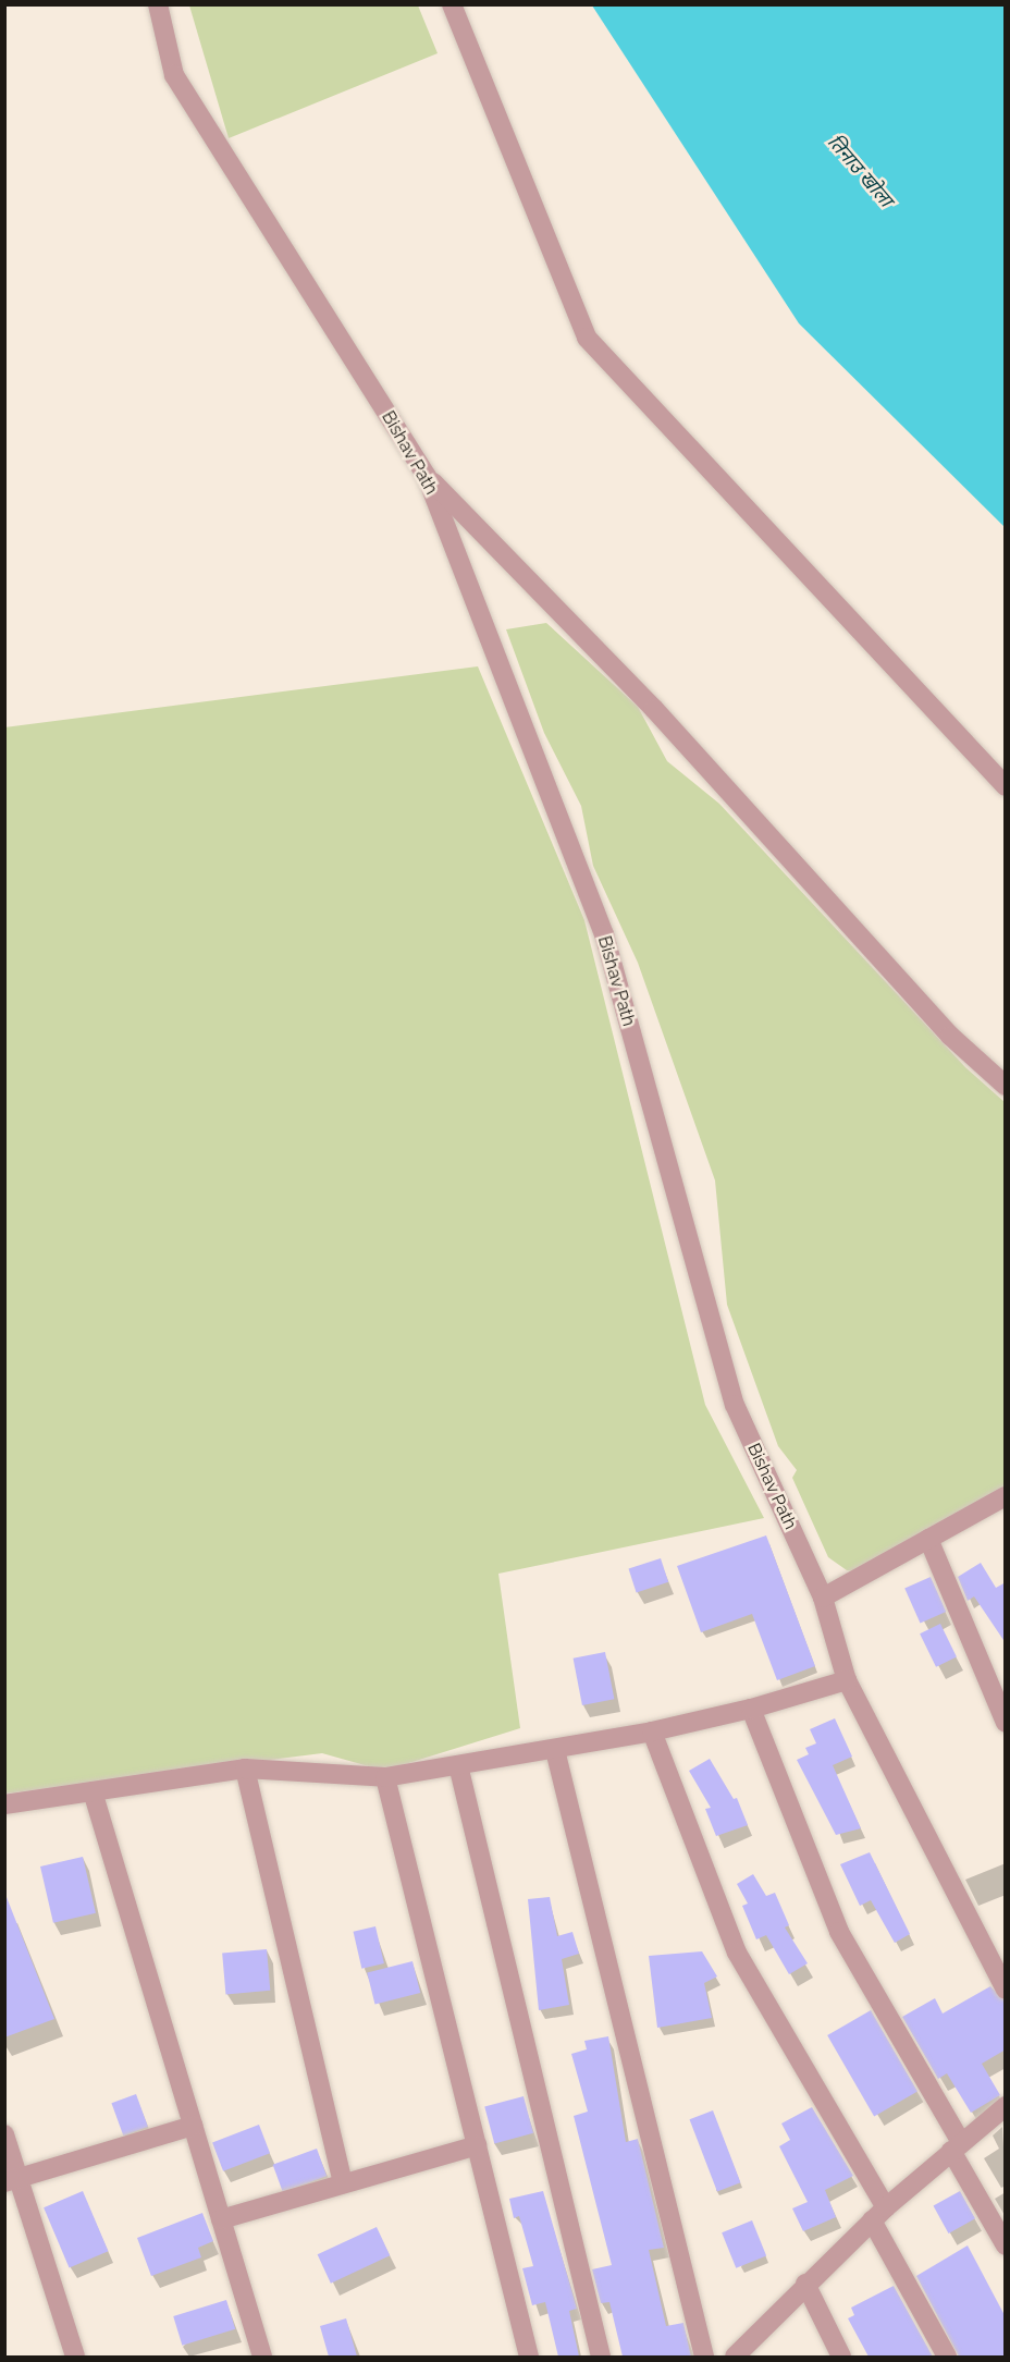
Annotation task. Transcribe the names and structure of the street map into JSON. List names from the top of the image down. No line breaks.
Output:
{"streets":{"street":["Bishav Path"]},"water":["तिनाउ खोला"]}
